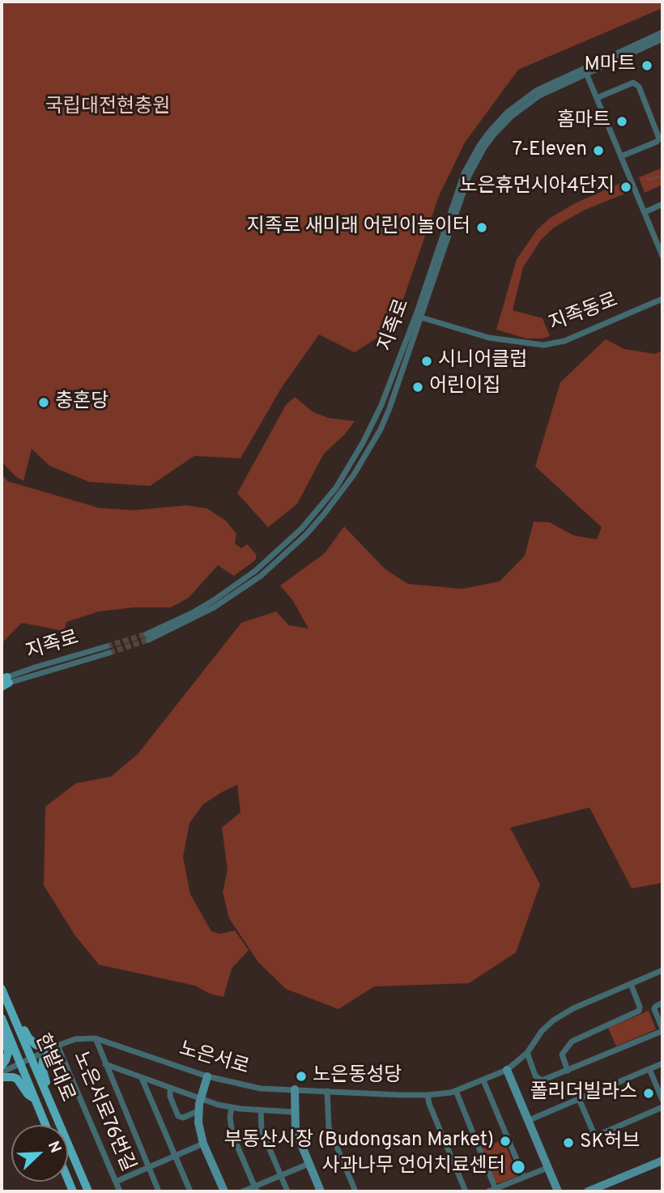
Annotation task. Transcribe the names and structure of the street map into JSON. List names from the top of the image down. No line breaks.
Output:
{"streets":{"main road":["한밭대로"],"street":["지족동로","지족로","노은서로","노은서로76번길"]},"crossings":[["지족동로","지족로"],["노은서로","한밭대로"],["노은서로","노은서로76번길"]],"parks":["국립대전현충원"],"places":["M마트","홈마트","7-Eleven","노은휴먼시아4단지","지족로 새미래 어린이놀이터","시니어클럽","어린이집","충혼당","노은동성당","폴리더빌라스","부동산시장 (Budongsan Market)","SK허브","사과나무 언어치료센터"],"north":"top right"}
